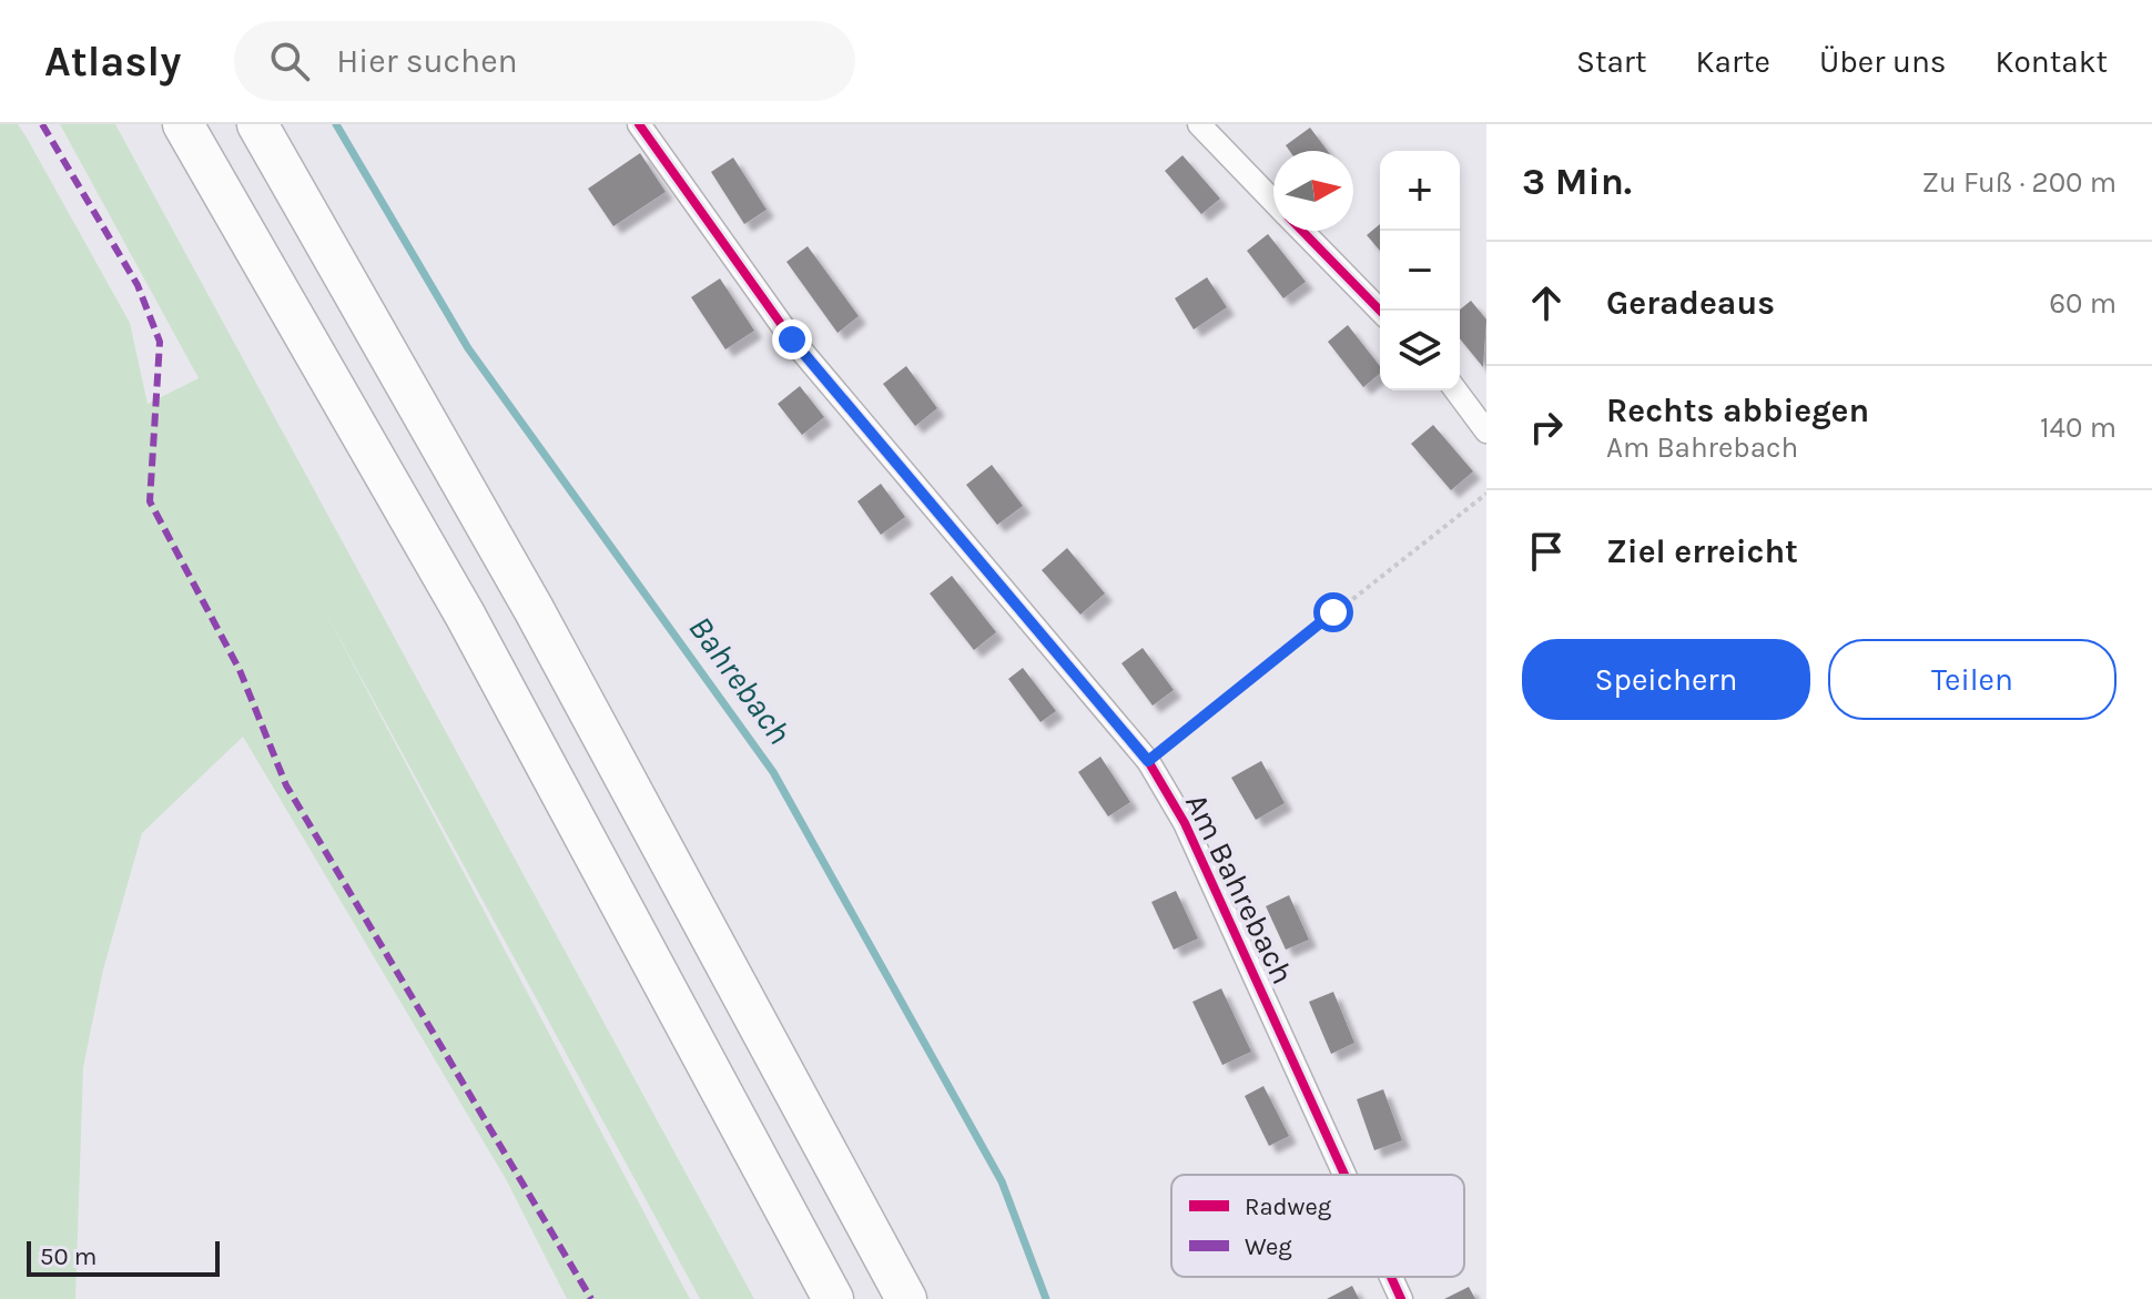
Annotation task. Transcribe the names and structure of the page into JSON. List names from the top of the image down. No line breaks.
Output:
{"streets":{"street":["Am Bahrebach"]},"water":["Bahrebach"],"legend":["Radweg","Weg"],"scale_bar":"50 m","north":"right","page":{"header":"Atlasly","search":"Hier suchen","nav":["Start","Karte","Über uns","Kontakt"],"heading":["3 Min.","Zu Fuß · 200 m"],"map_buttons":["+","−"],"list":[["Geradeaus","60 m"],["Rechts abbiegen","Am Bahrebach","140 m"],"Ziel erreicht"],"buttons":["Speichern","Teilen"],"scale":"50 m"}}
